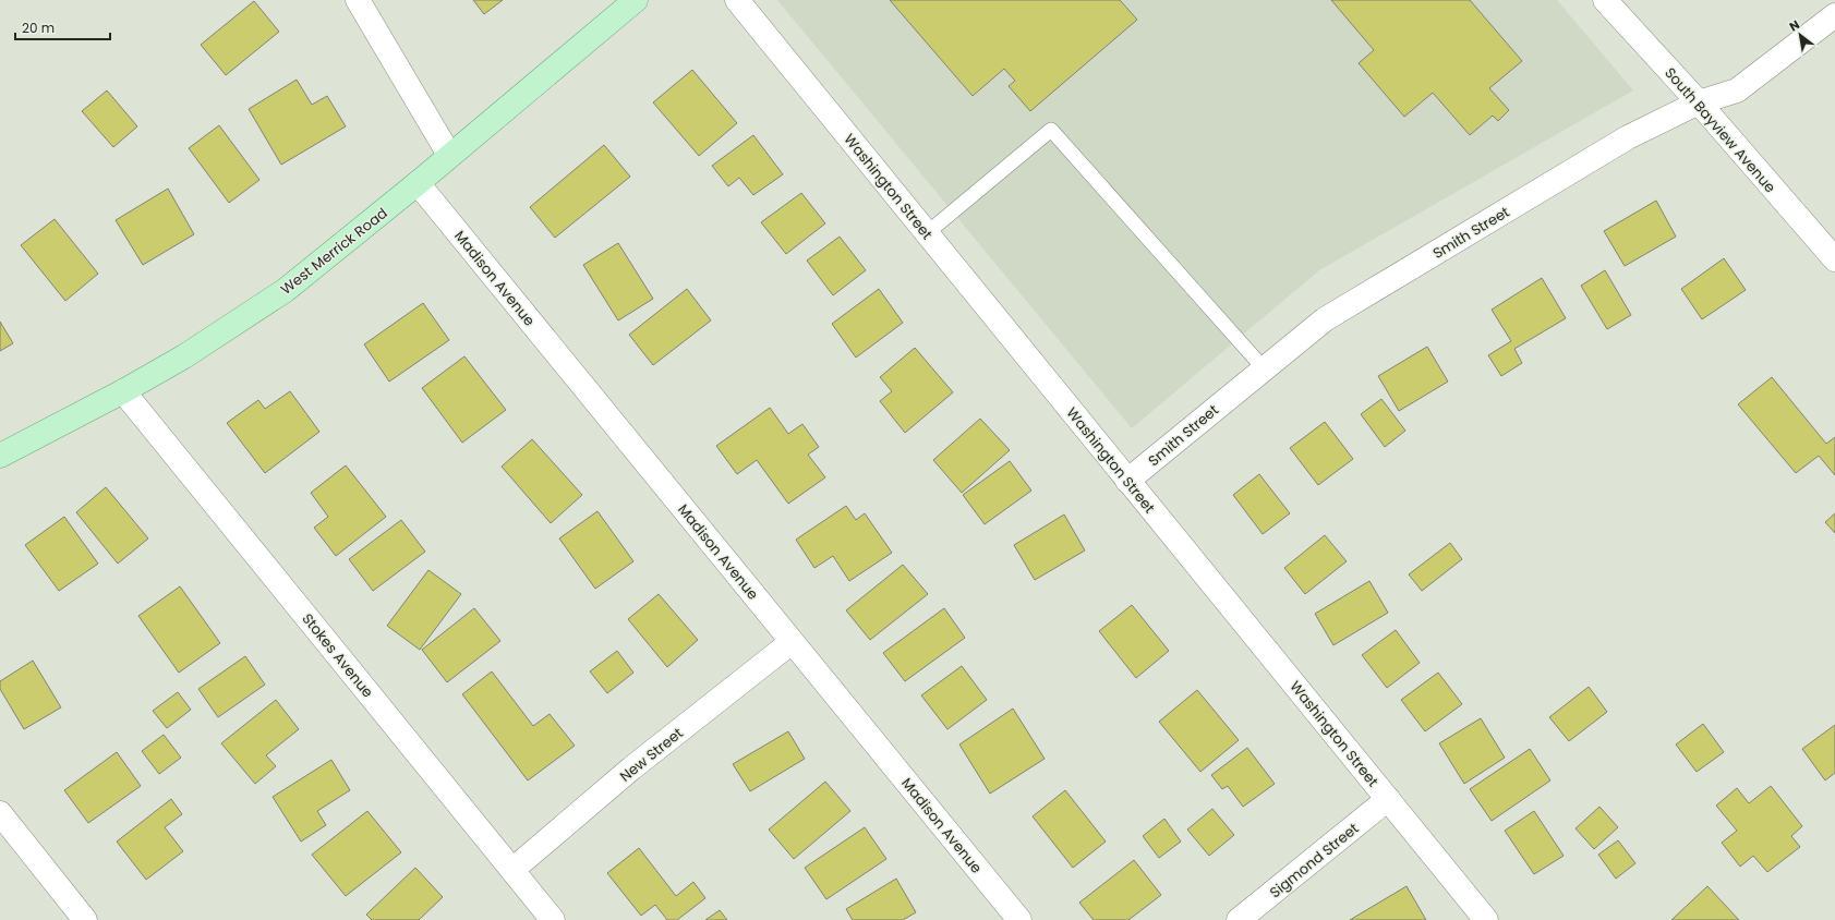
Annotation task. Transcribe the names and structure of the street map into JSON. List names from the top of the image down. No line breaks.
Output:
{"streets":{"main road":["West Merrick Road"],"street":["South Bayview Avenue","Washington Street","Smith Street","Madison Avenue","Stokes Avenue","New Street","Sigmond Street"]},"crossings":[["South Bayview Avenue","Smith Street"],["Washington Street","Smith Street"],["Washington Street","Sigmond Street"],["West Merrick Road","Madison Avenue"],["West Merrick Road","Stokes Avenue"],["Madison Avenue","New Street"],["Stokes Avenue","New Street"]],"scale_bar":"20 m","north":"top left"}
